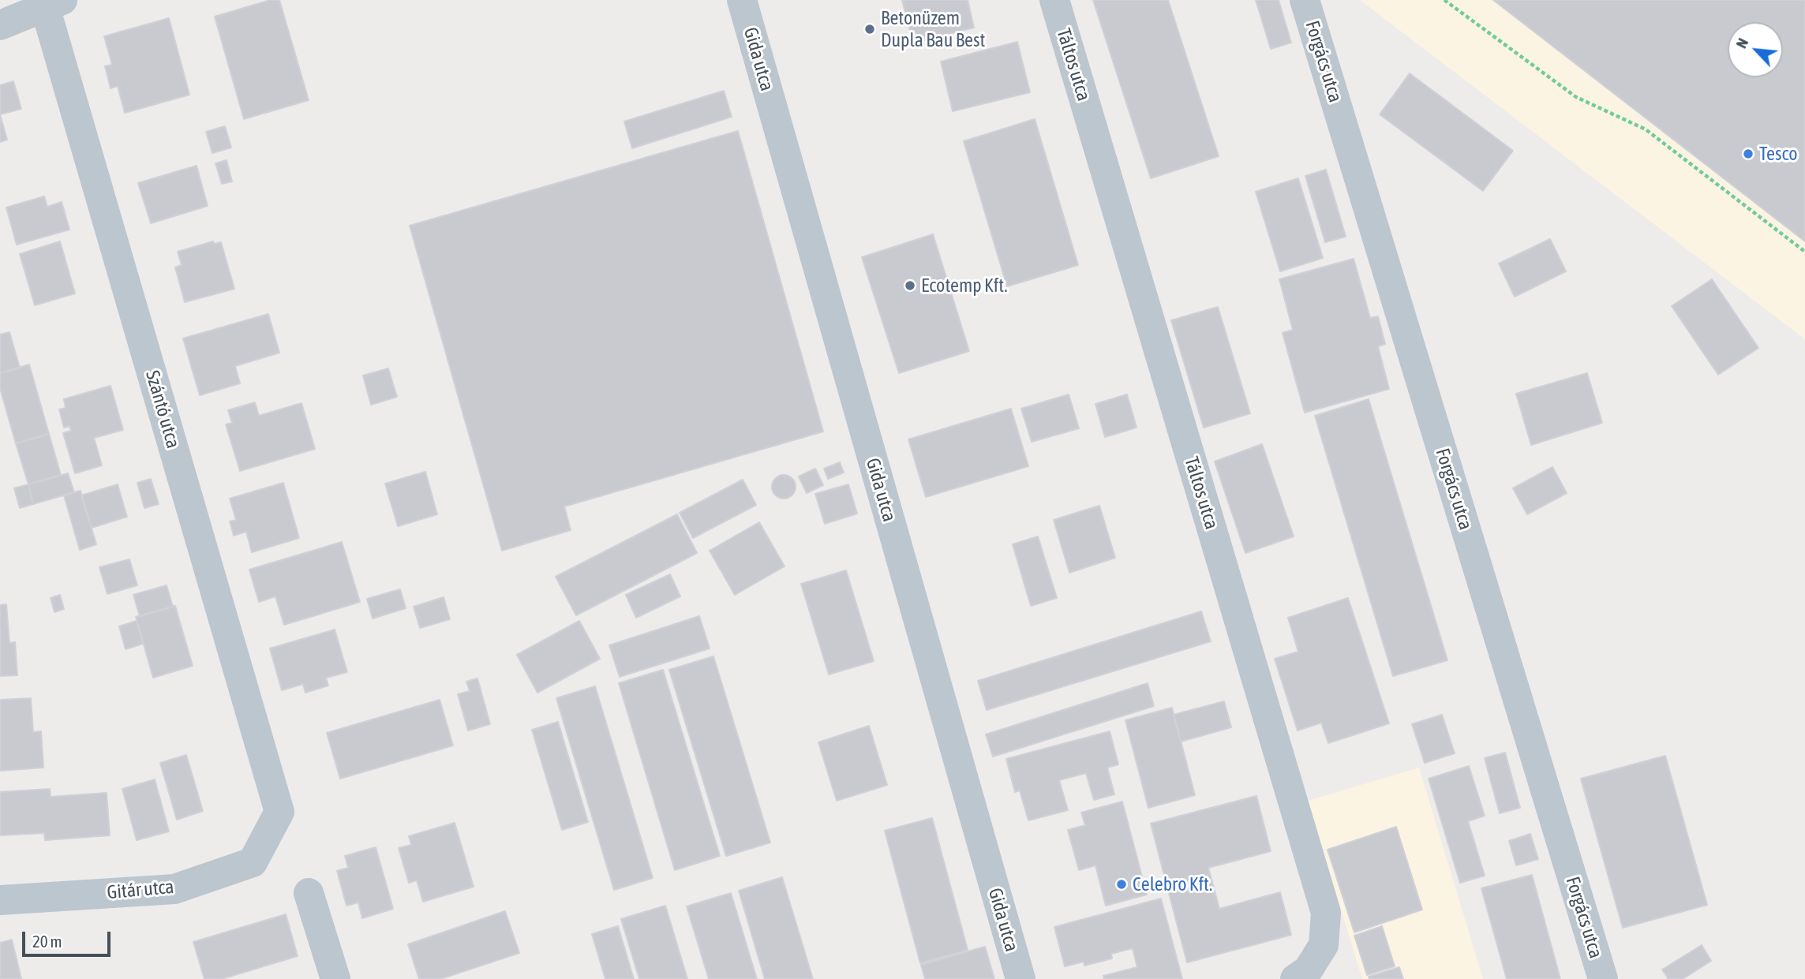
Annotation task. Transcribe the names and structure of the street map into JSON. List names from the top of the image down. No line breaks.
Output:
{"streets":{"street":["Gida utca","Forgács utca","Táltos utca","Szántó utca","Gitár utca"]},"crossings":[["Szántó utca","Gitár utca"]],"places":["Betonüzem Dupla Bau Best","Tesco","Ecotemp Kft.","Celebro Kft."],"scale_bar":"20 m","north":"top left"}
